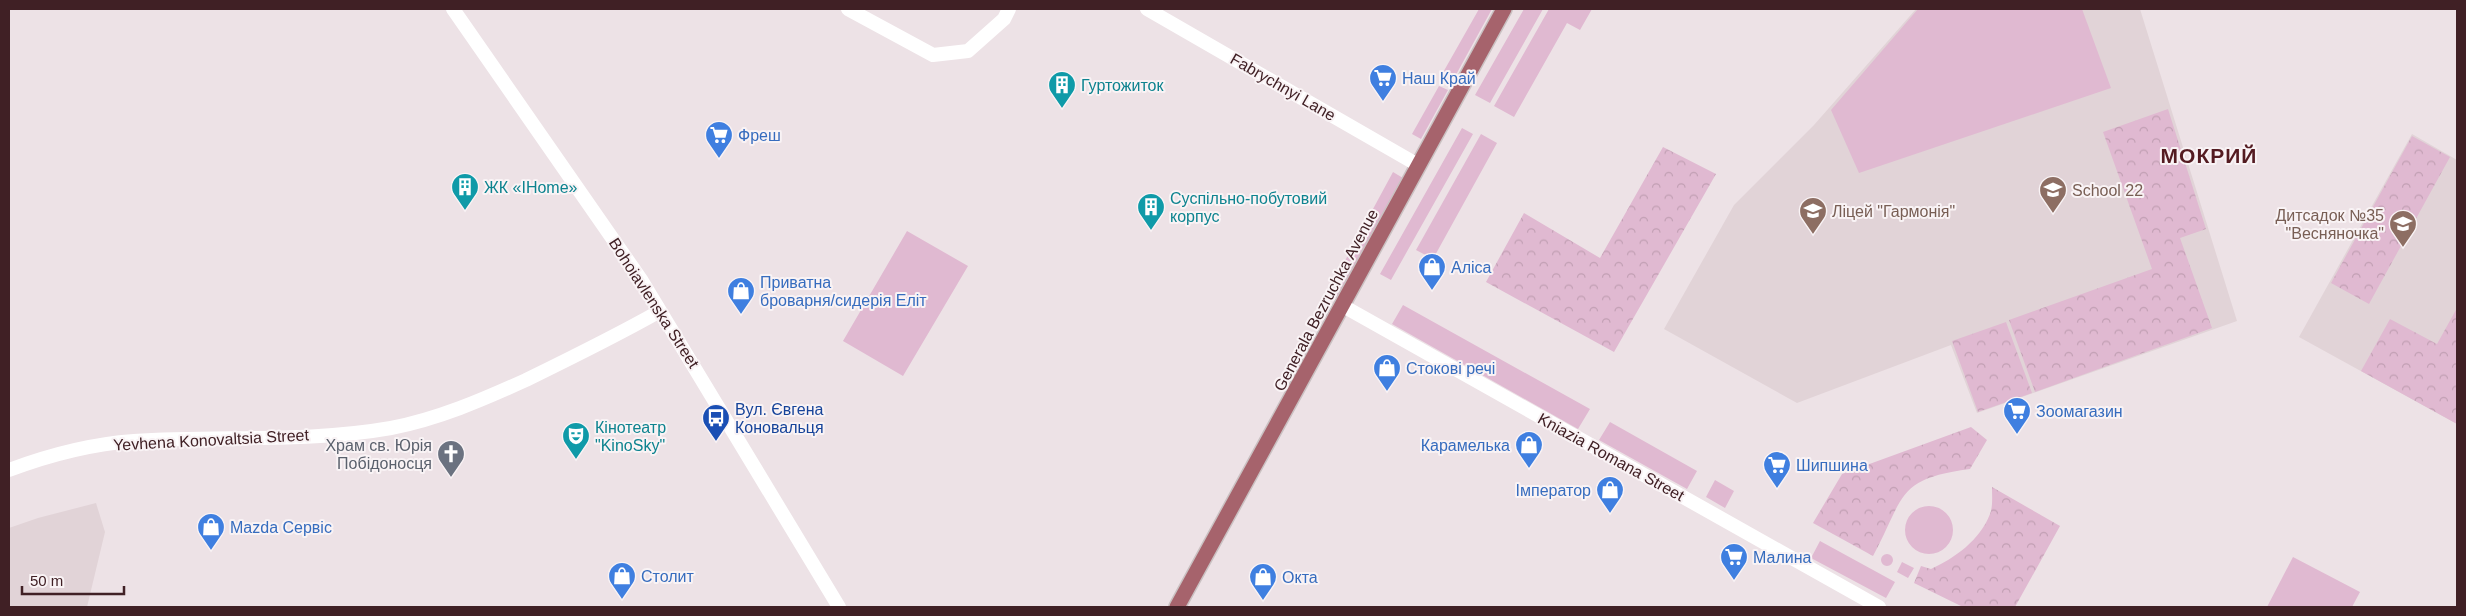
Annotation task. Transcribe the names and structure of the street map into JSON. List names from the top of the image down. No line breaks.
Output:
{"streets":{"main road":["Generala Bezruchka Avenue"],"street":["Fabrychnyi Lane","Bohoiavlenska Street","Yevhena Konovaltsia Street","Kniazia Romana Street"]},"crossings":[["Fabrychnyi Lane","Generala Bezruchka Avenue"],["Generala Bezruchka Avenue","Kniazia Romana Street"],["Bohoiavlenska Street","Yevhena Konovaltsia Street"]],"districts":["МОКРИЙ"],"places":{"supermarket":["Наш Край","Фреш","Зоомагазин","Шипшина","Малина"],"building":["Гуртожиток","ЖК «IHome»","Суспільно-побутовий корпус"],"school or university":["School 22","Ліцей \"Гармонія\"","Дитсадок №35 \"Весняночка\""],"shop":["Аліса","Приватна броварня/сидерія Еліт","Стокові речі","Карамелька","Імператор","Mazda Сервіс","Столит","Окта"],"bus stop":["Вул. Євгена Коновальця"],"theatre":["Кінотеатр \"KinoSky\""],"church":["Храм св. Юрія Побідоносця"]},"scale_bar":"50 m"}
